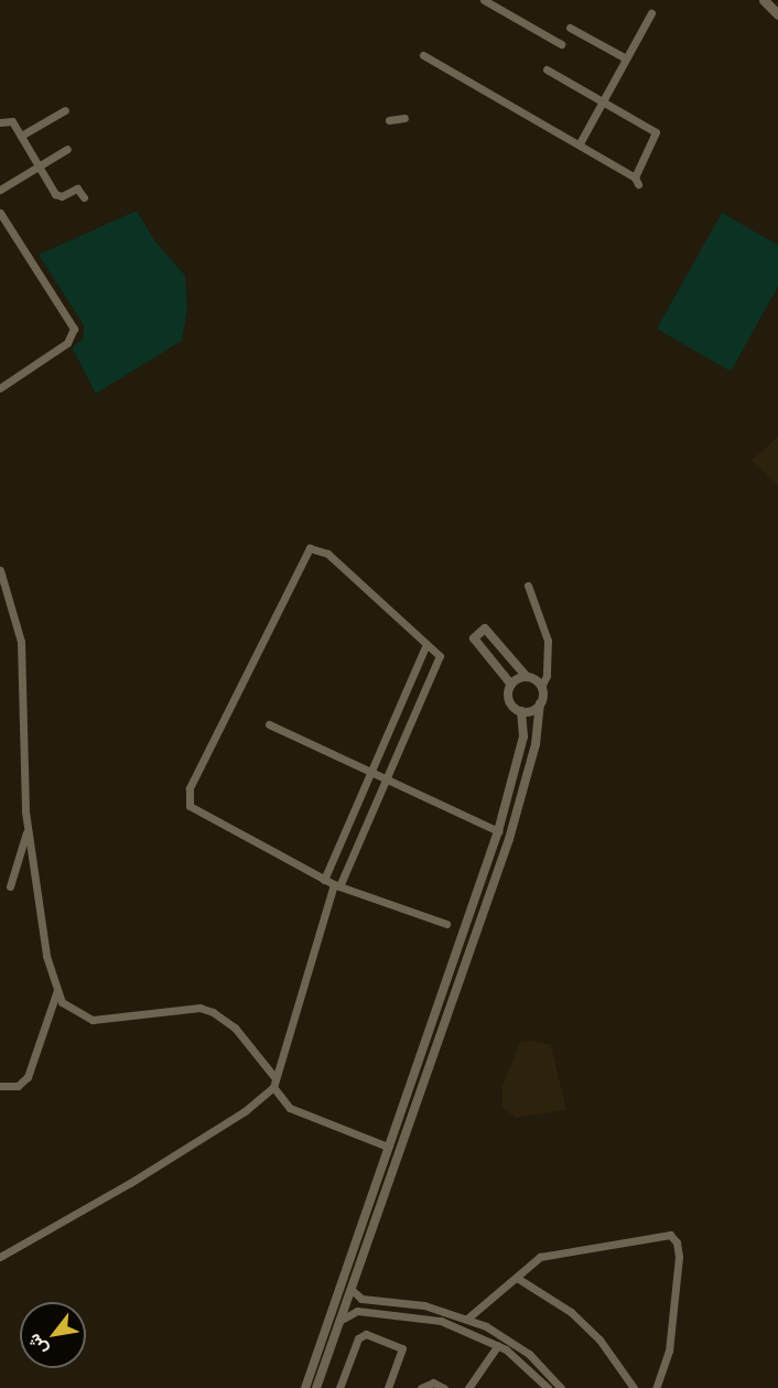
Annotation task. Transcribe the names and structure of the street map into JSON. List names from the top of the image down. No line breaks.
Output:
{"north":"bottom left"}
